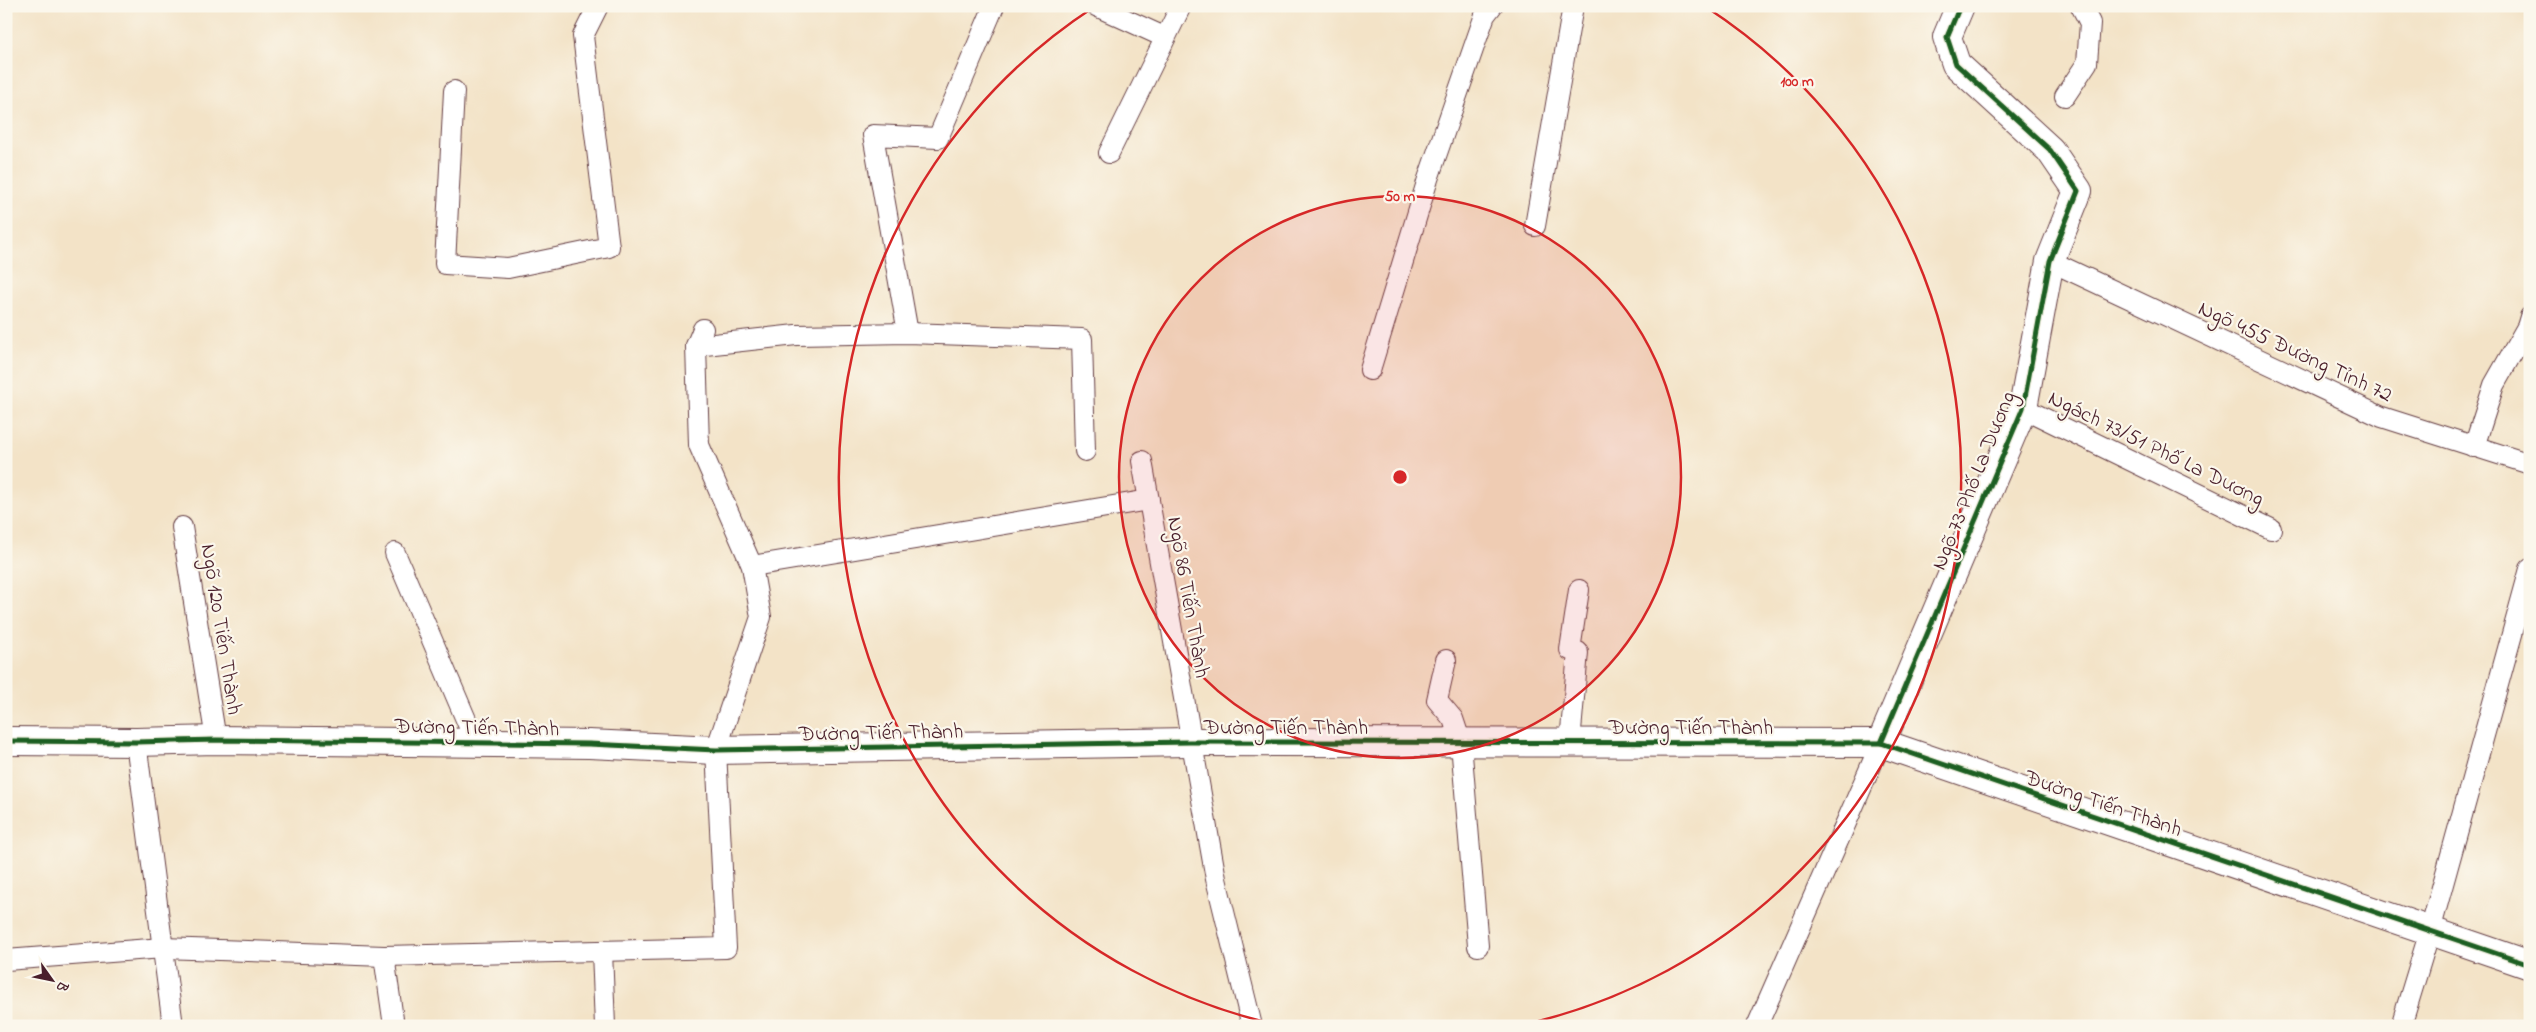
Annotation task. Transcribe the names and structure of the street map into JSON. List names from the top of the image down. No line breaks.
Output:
{"streets":{"street":["Ngõ 73 Phố La Dương","Đường Tiến Thành"],"lane":["Ngõ 455 Đường Tỉnh 72","Ngách 73/51 Phố La Dương","Ngõ 86 Tiến Thành","Ngõ 120 Tiến Thành"]},"crossings":[["Ngõ 455 Đường Tỉnh 72","Ngõ 73 Phố La Dương"],["Ngách 73/51 Phố La Dương","Ngõ 73 Phố La Dương"],["Ngõ 73 Phố La Dương","Đường Tiến Thành"],["Ngõ 86 Tiến Thành","Đường Tiến Thành"],["Ngõ 120 Tiến Thành","Đường Tiến Thành"]],"north":"bottom right","rings":["100 m","50 m"]}
